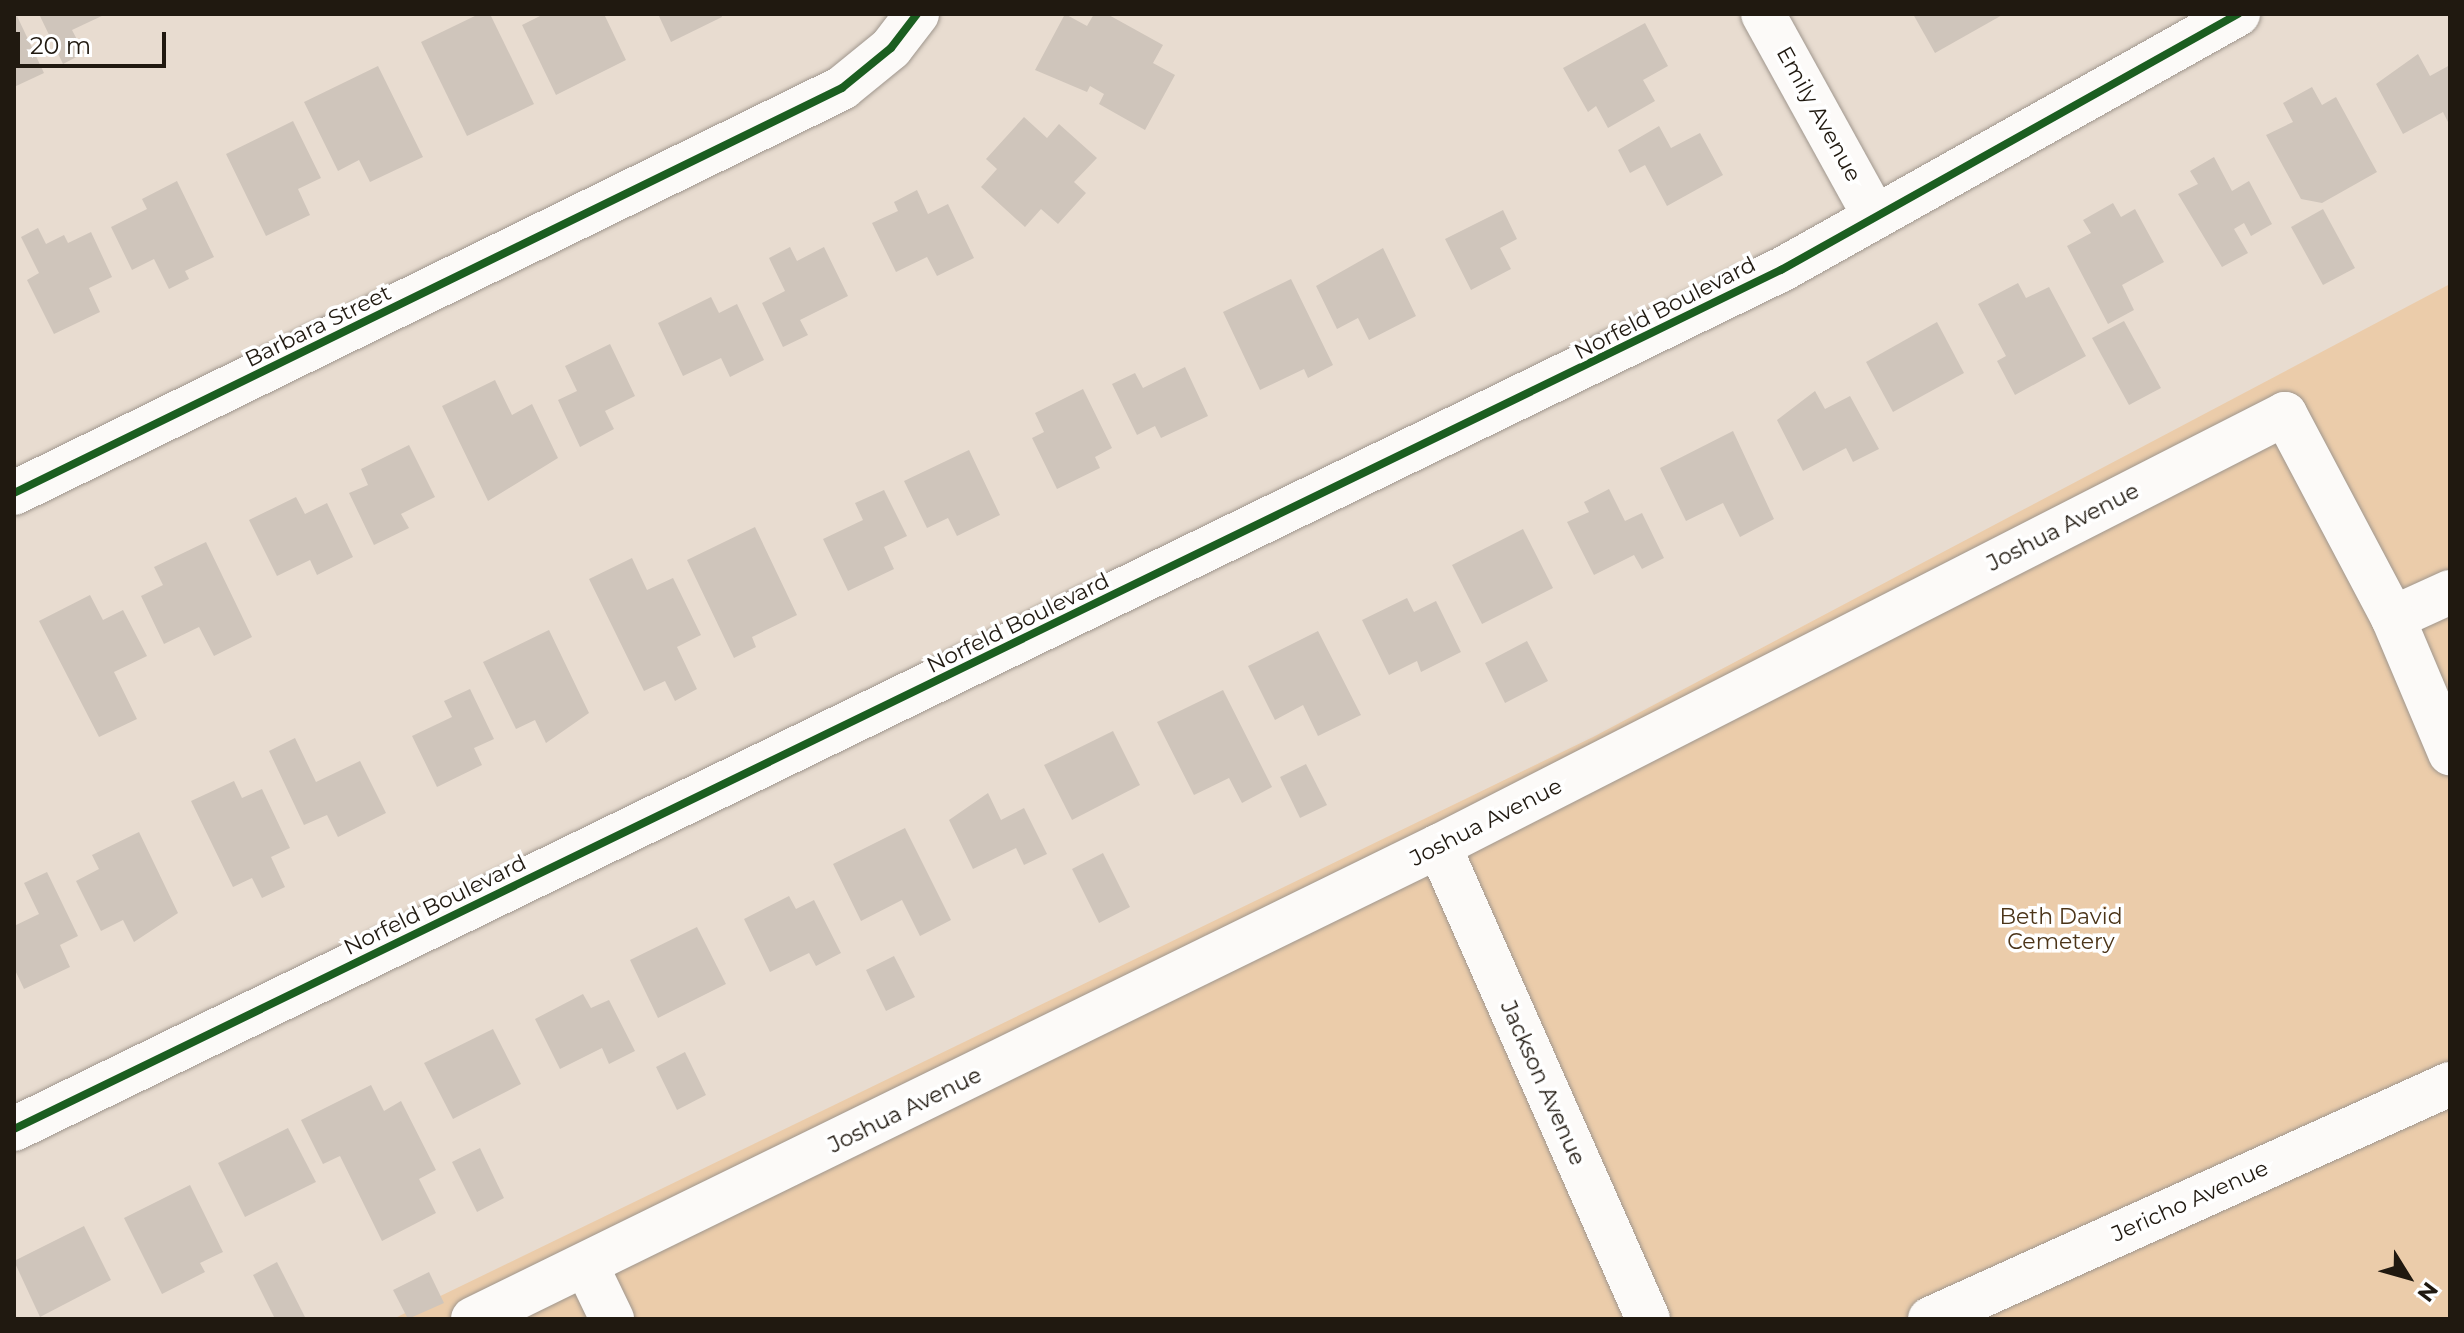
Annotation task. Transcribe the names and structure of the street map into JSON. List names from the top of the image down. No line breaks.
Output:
{"streets":{"street":["Emily Avenue","Norfeld Boulevard","Barbara Street","Joshua Avenue","Jackson Avenue","Jericho Avenue"]},"crossings":[["Emily Avenue","Norfeld Boulevard"],["Joshua Avenue","Jackson Avenue"]],"parks":["Beth David Cemetery"],"scale_bar":"20 m","north":"bottom right"}
